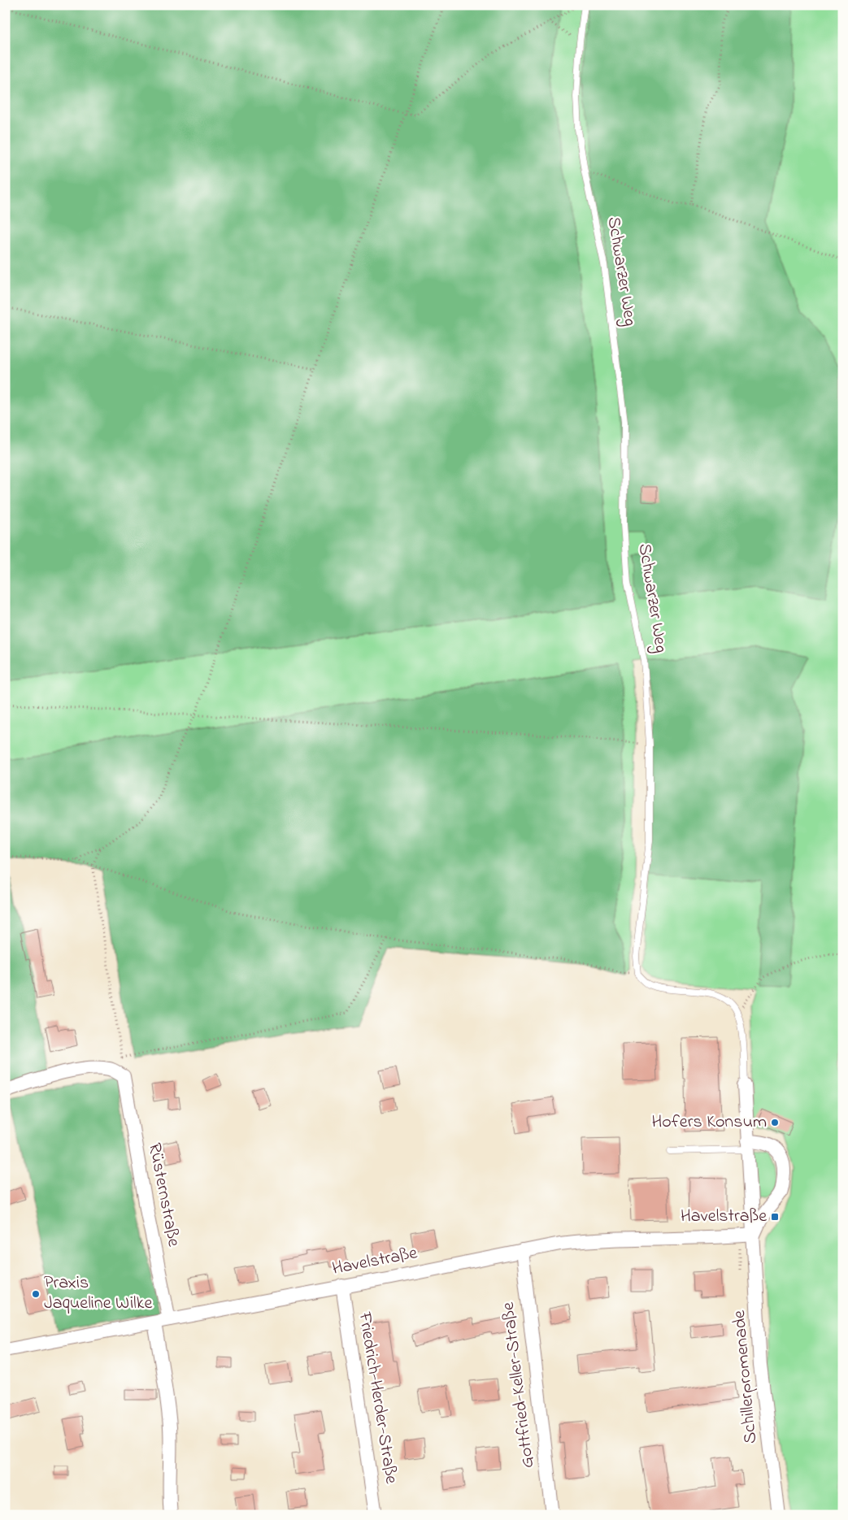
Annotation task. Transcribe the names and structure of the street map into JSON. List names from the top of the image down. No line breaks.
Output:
{"streets":{"street":["Rüsternstraße","Havelstraße","Schillerpromenade","Gottfried-Keller-Straße","Friedrich-Herder-Straße"],"lane":["Schwarzer Weg"]},"crossings":[["Rüsternstraße","Havelstraße"],["Havelstraße","Schillerpromenade"],["Havelstraße","Gottfried-Keller-Straße"],["Havelstraße","Friedrich-Herder-Straße"]],"places":{"other":["Hofers Konsum","Praxis Jaqueline Wilke"],"transit":["Havelstraße"]}}
